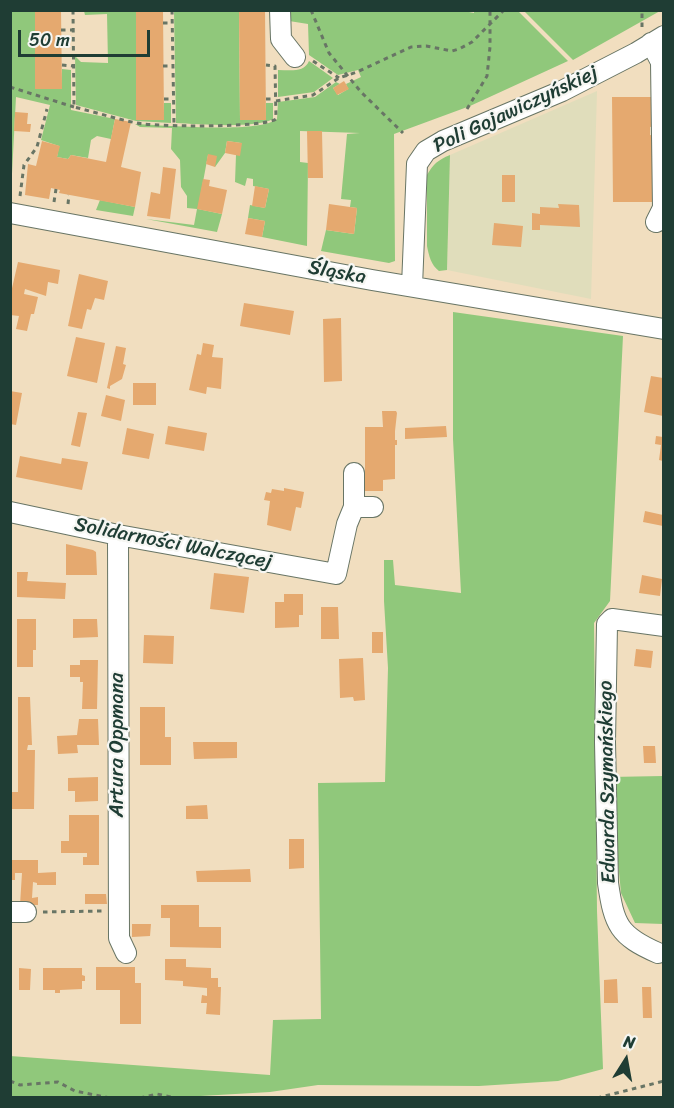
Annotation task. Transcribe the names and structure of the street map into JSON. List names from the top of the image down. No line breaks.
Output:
{"streets":{"street":["Poli Gojawiczyńskiej","Śląska","Solidarności Walczącej","Artura Oppmana","Edwarda Szymańskiego"]},"crossings":[["Poli Gojawiczyńskiej","Śląska"],["Solidarności Walczącej","Artura Oppmana"]],"scale_bar":"50 m","north":"top"}
